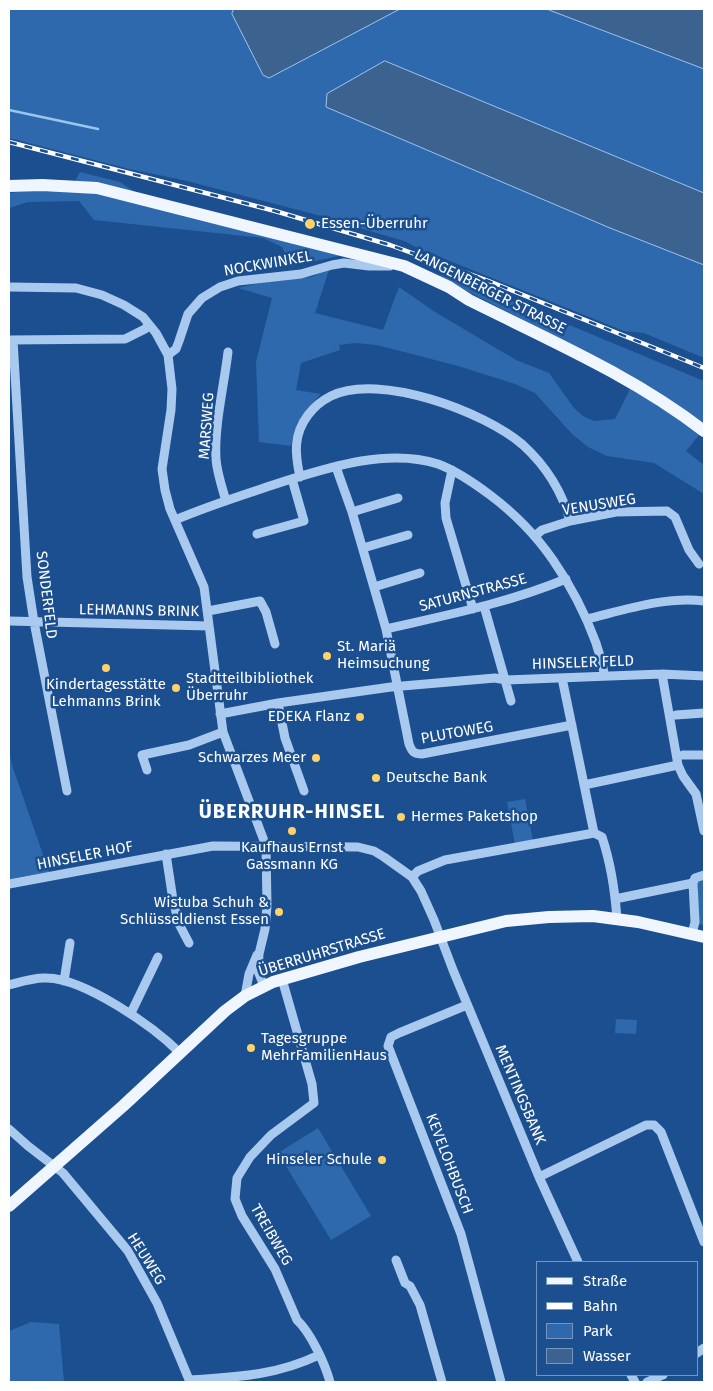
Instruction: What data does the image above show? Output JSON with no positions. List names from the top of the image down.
{
  "streets": {
    "main road": ["LANGENBERGER STRASSE", "ÜBERRUHRSTRASSE"],
    "street": [
      "NOCKWINKEL",
      "MARSWEG",
      "VENUSWEG",
      "SATURNSTRASSE",
      "SONDERFELD",
      "LEHMANNS BRINK",
      "HINSELER FELD",
      "PLUTOWEG",
      "HINSELER HOF",
      "MENTINGSBANK",
      "KEVELOHBUSCH",
      "TREIBWEG",
      "HEUWEG"
    ]
  },
  "crossings": [
    ["NOCKWINKEL", "LANGENBERGER STRASSE"],
    ["SONDERFELD", "LEHMANNS BRINK"],
    ["HINSELER FELD", "PLUTOWEG"],
    ["HINSELER HOF", "MENTINGSBANK"],
    ["ÜBERRUHRSTRASSE", "MENTINGSBANK"],
    ["ÜBERRUHRSTRASSE", "TREIBWEG"],
    ["ÜBERRUHRSTRASSE", "HEUWEG"],
    ["MENTINGSBANK", "KEVELOHBUSCH"]
  ],
  "districts": ["ÜBERRUHR-HINSEL"],
  "places": [
    "Essen-Überruhr",
    "St. Mariä Heimsuchung",
    "Kindertagesstätte Lehmanns Brink",
    "Stadtteilbibliothek Überruhr",
    "EDEKA Flanz",
    "Schwarzes Meer",
    "Deutsche Bank",
    "Hermes Paketshop",
    "Kaufhaus Ernst Gassmann KG",
    "Wistuba Schuh & Schlüsseldienst Essen",
    "Tagesgruppe MehrFamilienHaus",
    "Hinseler Schule"
  ],
  "legend": [
    "Straße",
    "Bahn",
    "Park",
    "Wasser"
  ]
}
